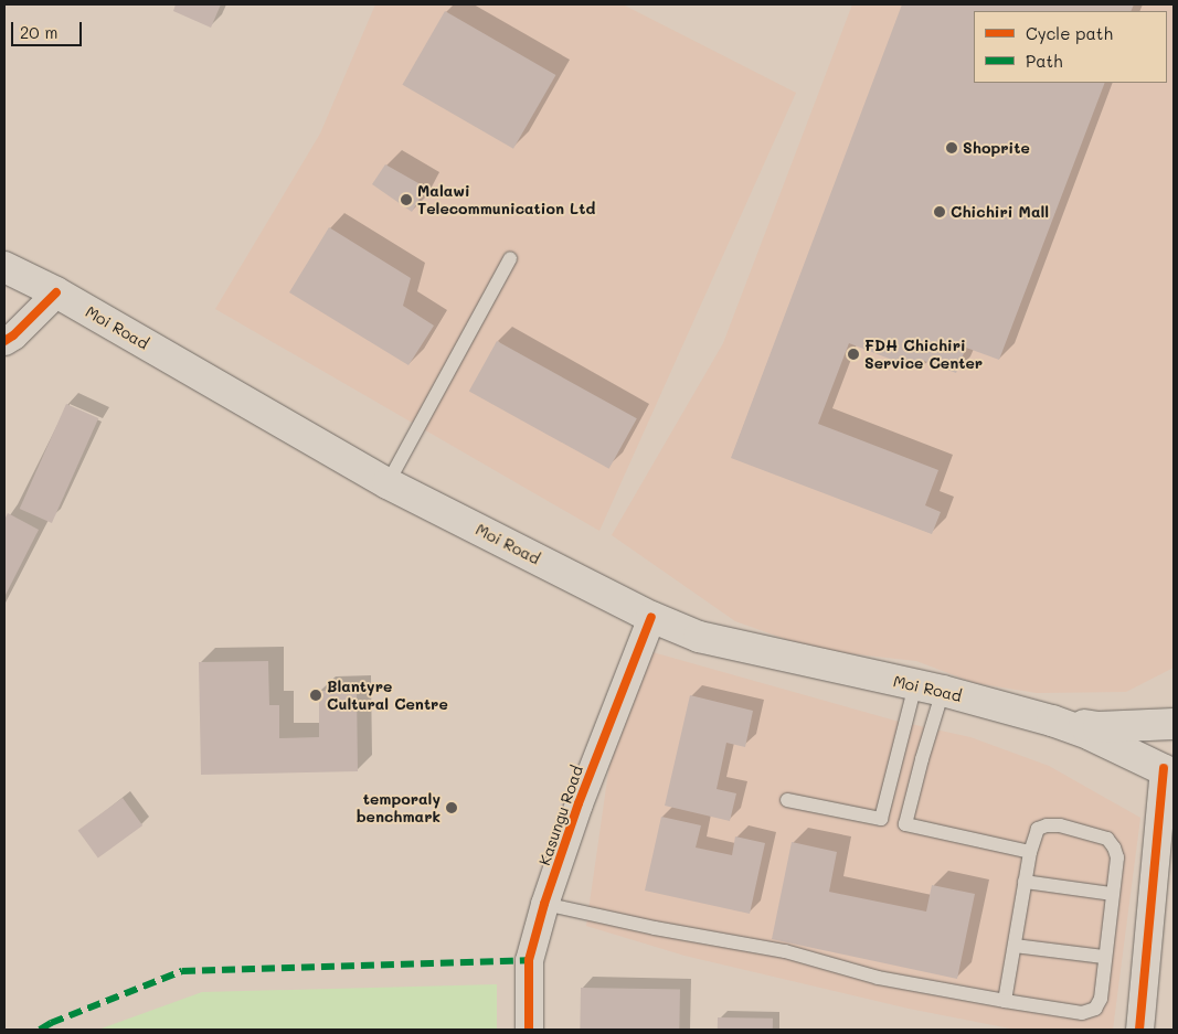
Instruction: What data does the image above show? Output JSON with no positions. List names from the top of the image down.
{
  "streets": {
    "main road": ["Moi Road"],
    "street": ["Kasungu Road"]
  },
  "crossings": [
    ["Moi Road", "Kasungu Road"]
  ],
  "places": [
    "Shoprite",
    "Malawi Telecommunication Ltd",
    "Chichiri Mall",
    "FDH Chichiri Service Center",
    "Blantyre Cultural Centre",
    "temporaly benchmark"
  ],
  "legend": ["Cycle path", "Path"],
  "scale_bar": "20 m"
}
